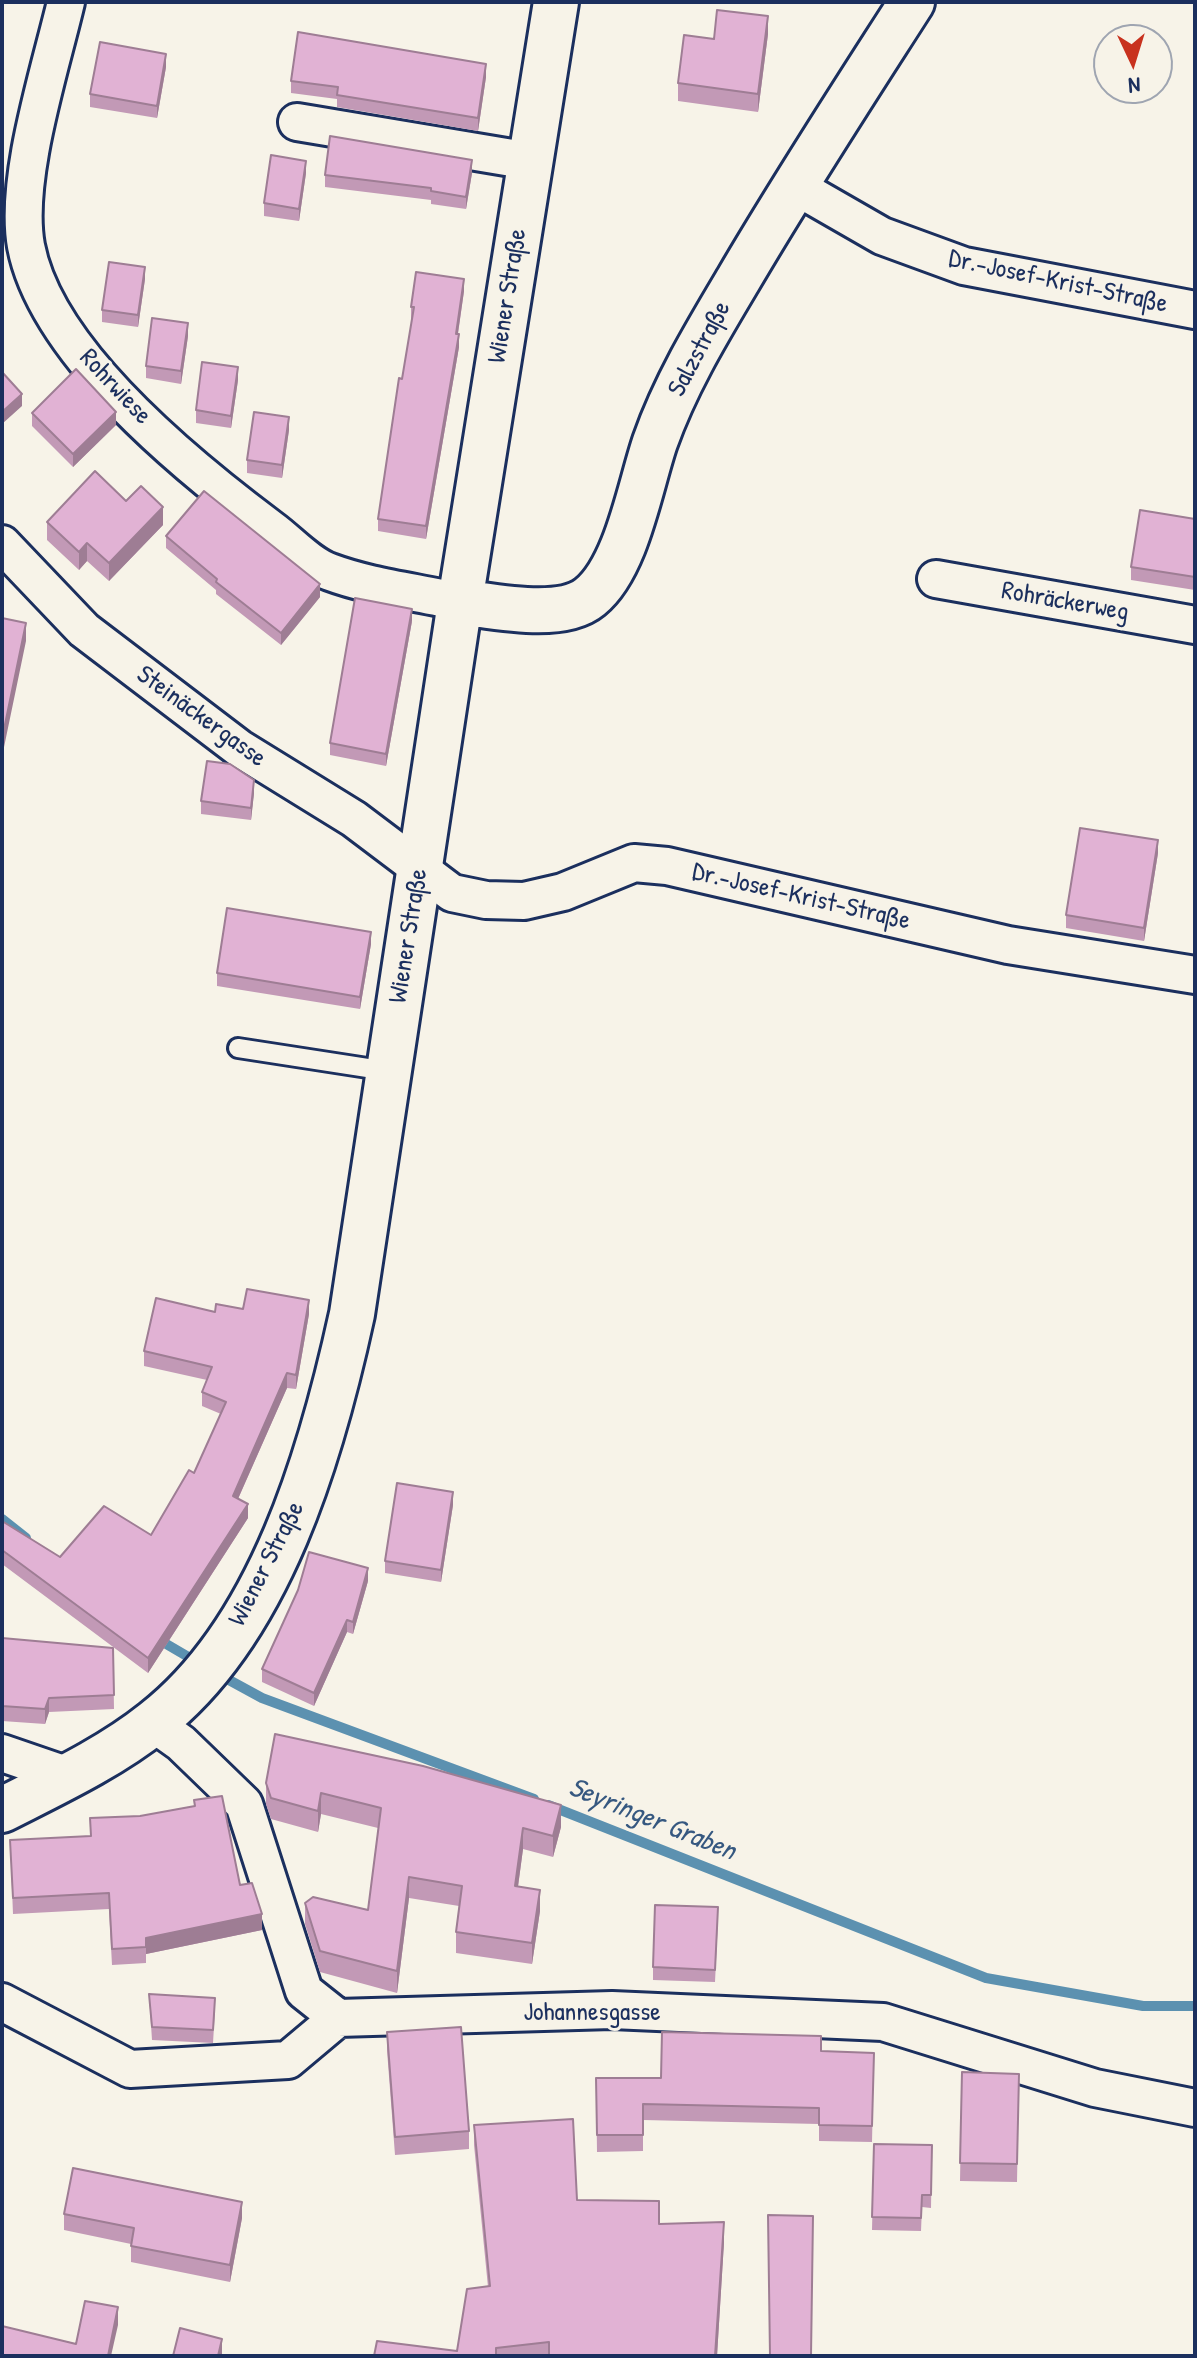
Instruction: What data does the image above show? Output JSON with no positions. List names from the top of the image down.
{
  "streets": {
    "street": [
      "Dr.-Josef-Krist-Straße",
      "Wiener Straße",
      "Salzstraße",
      "Rohrwiese",
      "Rohräckerweg",
      "Steinäckergasse",
      "Johannesgasse"
    ]
  },
  "crossings": [
    ["Dr.-Josef-Krist-Straße", "Wiener Straße"],
    ["Dr.-Josef-Krist-Straße", "Salzstraße"],
    ["Dr.-Josef-Krist-Straße", "Steinäckergasse"],
    ["Wiener Straße", "Salzstraße"],
    ["Wiener Straße", "Rohrwiese"],
    ["Wiener Straße", "Steinäckergasse"],
    ["Salzstraße", "Rohrwiese"]
  ],
  "water": ["Seyringer Graben"],
  "north": "bottom"
}
